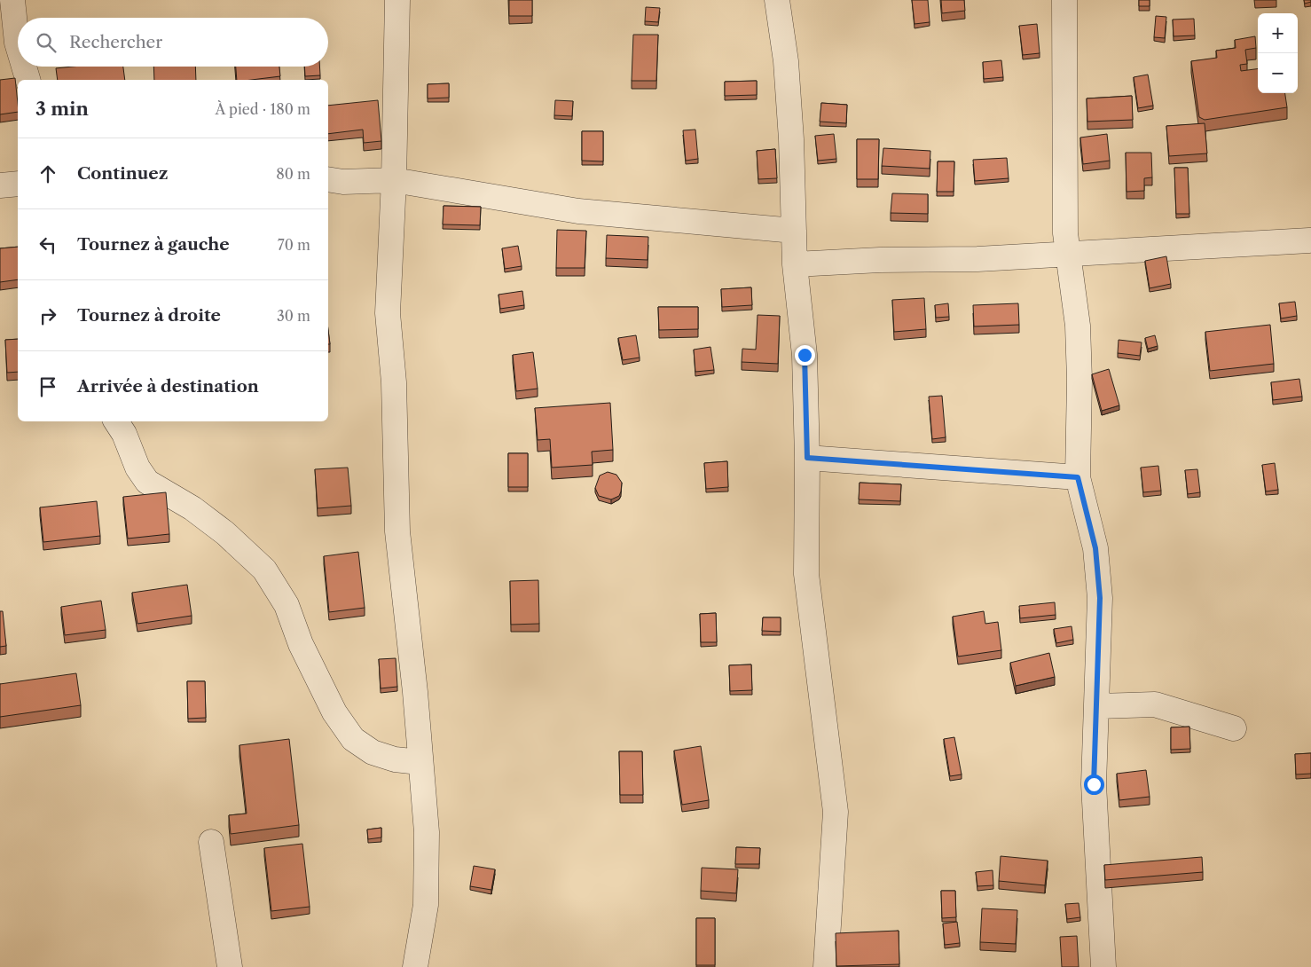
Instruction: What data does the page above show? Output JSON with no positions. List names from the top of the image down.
{
  "page": {
    "map_buttons": ["+", "−"],
    "search": "Rechercher",
    "heading": ["3 min", "À pied · 180 m"],
    "list": [
      ["Continuez", "80 m"],
      ["Tournez à gauche", "70 m"],
      ["Tournez à droite", "30 m"],
      "Arrivée à destination"
    ]
  }
}
